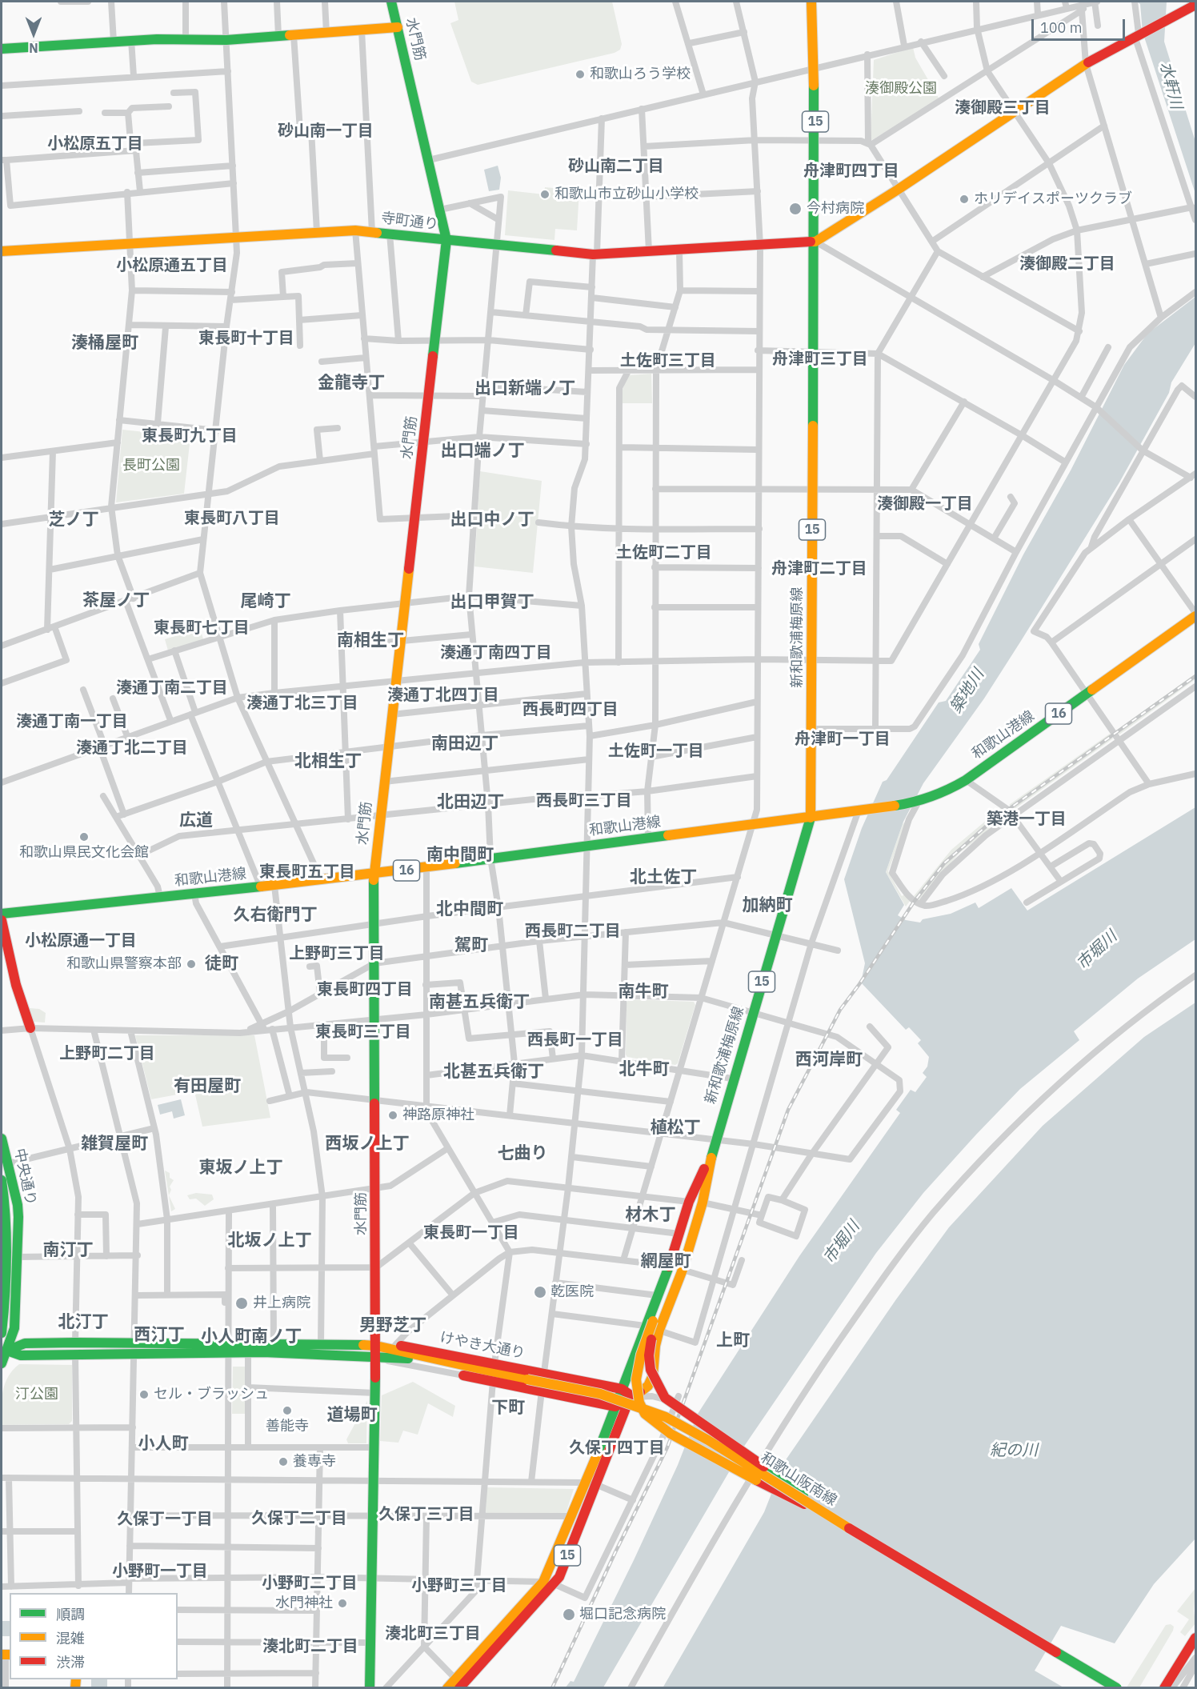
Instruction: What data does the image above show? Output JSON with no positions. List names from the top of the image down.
{
  "streets": {
    "main road": [
      "水門筋",
      "15",
      "寺町通り",
      "新和歌浦梅原線",
      "16",
      "和歌山港線",
      "中央通り",
      "けやき大通り",
      "和歌山阪南線"
    ]
  },
  "crossings": [
    ["水門筋", "寺町通り"],
    ["水門筋", "和歌山港線"],
    ["水門筋", "けやき大通り"],
    ["水門筋", "和歌山阪南線"],
    ["寺町通り", "新和歌浦梅原線"],
    ["新和歌浦梅原線", "和歌山港線"],
    ["新和歌浦梅原線", "けやき大通り"],
    ["中央通り", "和歌山阪南線"],
    ["けやき大通り", "和歌山阪南線"]
  ],
  "districts": [
    "湊御殿三丁目",
    "砂山南一丁目",
    "小松原五丁目",
    "砂山南二丁目",
    "舟津町四丁目",
    "湊御殿二丁目",
    "小松原通五丁目",
    "東長町十丁目",
    "湊桶屋町",
    "舟津町三丁目",
    "土佐町三丁目",
    "金龍寺丁",
    "出口新端ノ丁",
    "東長町九丁目",
    "出口端ノ丁",
    "湊御殿一丁目",
    "東長町八丁目",
    "芝ノ丁",
    "出口中ノ丁",
    "土佐町二丁目",
    "舟津町二丁目",
    "茶屋ノ丁",
    "尾崎丁",
    "出口甲賀丁",
    "東長町七丁目",
    "南相生丁",
    "湊通丁南四丁目",
    "湊通丁南二丁目",
    "湊通丁北四丁目",
    "湊通丁北三丁目",
    "西長町四丁目",
    "湊通丁南一丁目",
    "舟津町一丁目",
    "南田辺丁",
    "湊通丁北二丁目",
    "土佐町一丁目",
    "北相生丁",
    "西長町三丁目",
    "北田辺丁",
    "築港一丁目",
    "広道",
    "南中間町",
    "東長町五丁目",
    "北土佐丁",
    "加納町",
    "北中間町",
    "久右衛門丁",
    "西長町二丁目",
    "小松原通一丁目",
    "駕町",
    "上野町三丁目",
    "徒町",
    "東長町四丁目",
    "南牛町",
    "南甚五兵衛丁",
    "東長町三丁目",
    "西長町一丁目",
    "上野町二丁目",
    "西河岸町",
    "北牛町",
    "北甚五兵衛丁",
    "有田屋町",
    "植松丁",
    "雑賀屋町",
    "西坂ノ上丁",
    "七曲り",
    "東坂ノ上丁",
    "材木丁",
    "東長町一丁目",
    "北坂ノ上丁",
    "南汀丁",
    "網屋町",
    "北汀丁",
    "男野芝丁",
    "西汀丁",
    "小人町南ノ丁",
    "上町",
    "下町",
    "道場町",
    "小人町",
    "久保丁四丁目",
    "久保丁三丁目",
    "久保丁二丁目",
    "久保丁一丁目",
    "小野町一丁目",
    "小野町二丁目",
    "小野町三丁目",
    "湊北町三丁目",
    "湊北町二丁目"
  ],
  "water": [
    "水軒川",
    "築地川",
    "市堀川",
    "紀の川"
  ],
  "parks": ["湊御殿公園", "長町公園", "汀公園"],
  "places": [
    "和歌山ろう学校",
    "和歌山市立砂山小学校",
    "ホリデイスポーツクラブ",
    "今村病院",
    "和歌山県民文化会館",
    "和歌山県警察本部",
    "神路原神社",
    "乾医院",
    "井上病院",
    "セル・ブラッシュ",
    "善能寺",
    "養専寺",
    "水門神社",
    "堀口記念病院"
  ],
  "legend": ["順調", "混雑", "渋滞"],
  "scale_bar": "100 m",
  "north": "bottom"
}
